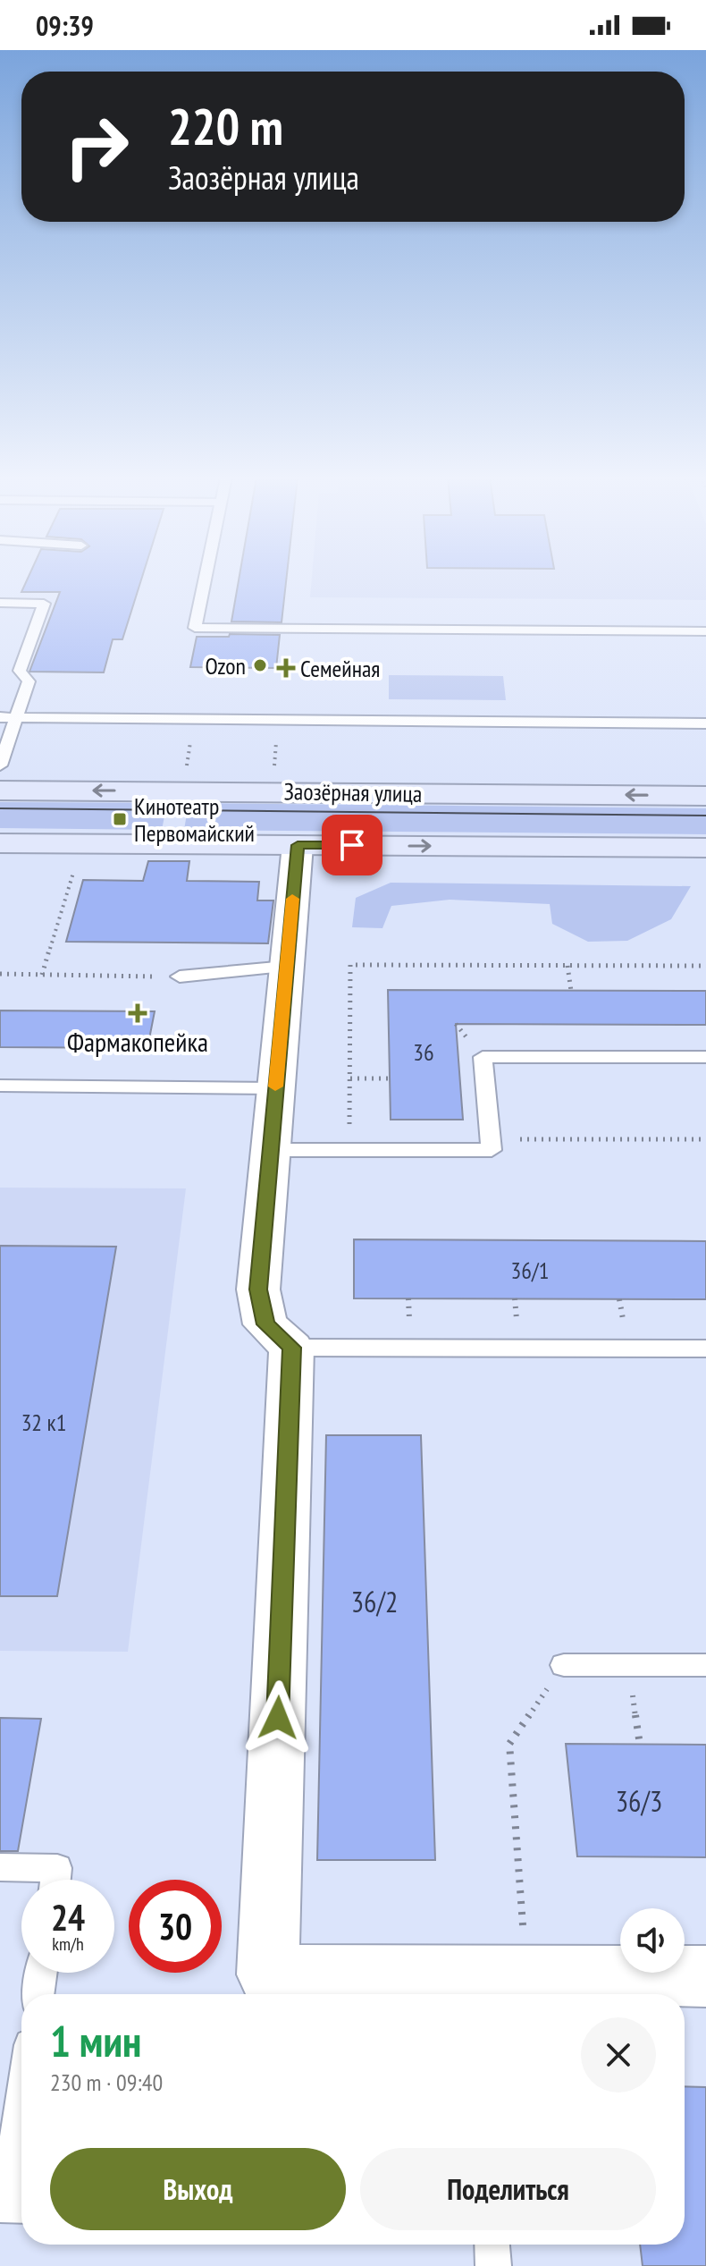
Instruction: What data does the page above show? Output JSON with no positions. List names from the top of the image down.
{
  "streets": {
    "main road": ["Заозёрная улица"]
  },
  "places": {
    "other": ["Ozon"],
    "health": ["Семейная", "Фармакопейка"],
    "transit": ["Кинотеатр Первомайский"]
  },
  "house_numbers": [
    "36",
    "36/1",
    "32 к1",
    "36/2",
    "36/3"
  ],
  "page": {
    "status": "09:39",
    "turn": ["220 m", "Заозёрная улица"],
    "speed": "24 km/h",
    "limit": "30",
    "heading": ["1 мин", "230 m · 09:40"],
    "buttons": ["Выход", "Поделиться"]
  }
}
